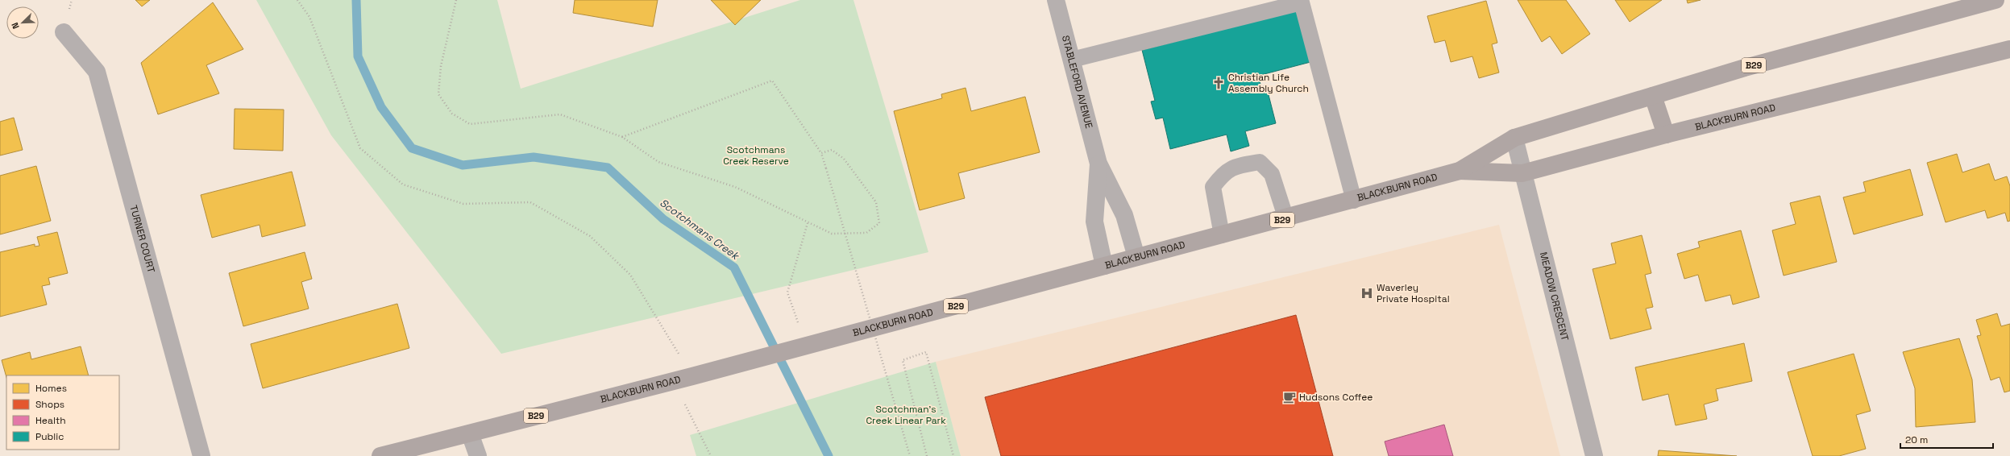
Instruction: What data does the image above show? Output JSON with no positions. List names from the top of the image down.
{
  "streets": {
    "main road": ["B29", "BLACKBURN ROAD"],
    "street": ["STABLEFORD AVENUE", "TURNER COURT", "MEADOW CRESCENT"]
  },
  "crossings": [
    ["STABLEFORD AVENUE", "BLACKBURN ROAD"],
    ["BLACKBURN ROAD", "MEADOW CRESCENT"]
  ],
  "water": ["Scotchmans Creek"],
  "parks": ["Scotchmans Creek Reserve", "Scotchman's Creek Linear Park"],
  "places": {
    "church": ["Christian Life Assembly Church"],
    "hospital": ["Waverley Private Hospital"],
    "cafe": ["Hudsons Coffee"]
  },
  "legend": [
    "Homes",
    "Shops",
    "Health",
    "Public"
  ],
  "scale_bar": "20 m",
  "north": "bottom left"
}
